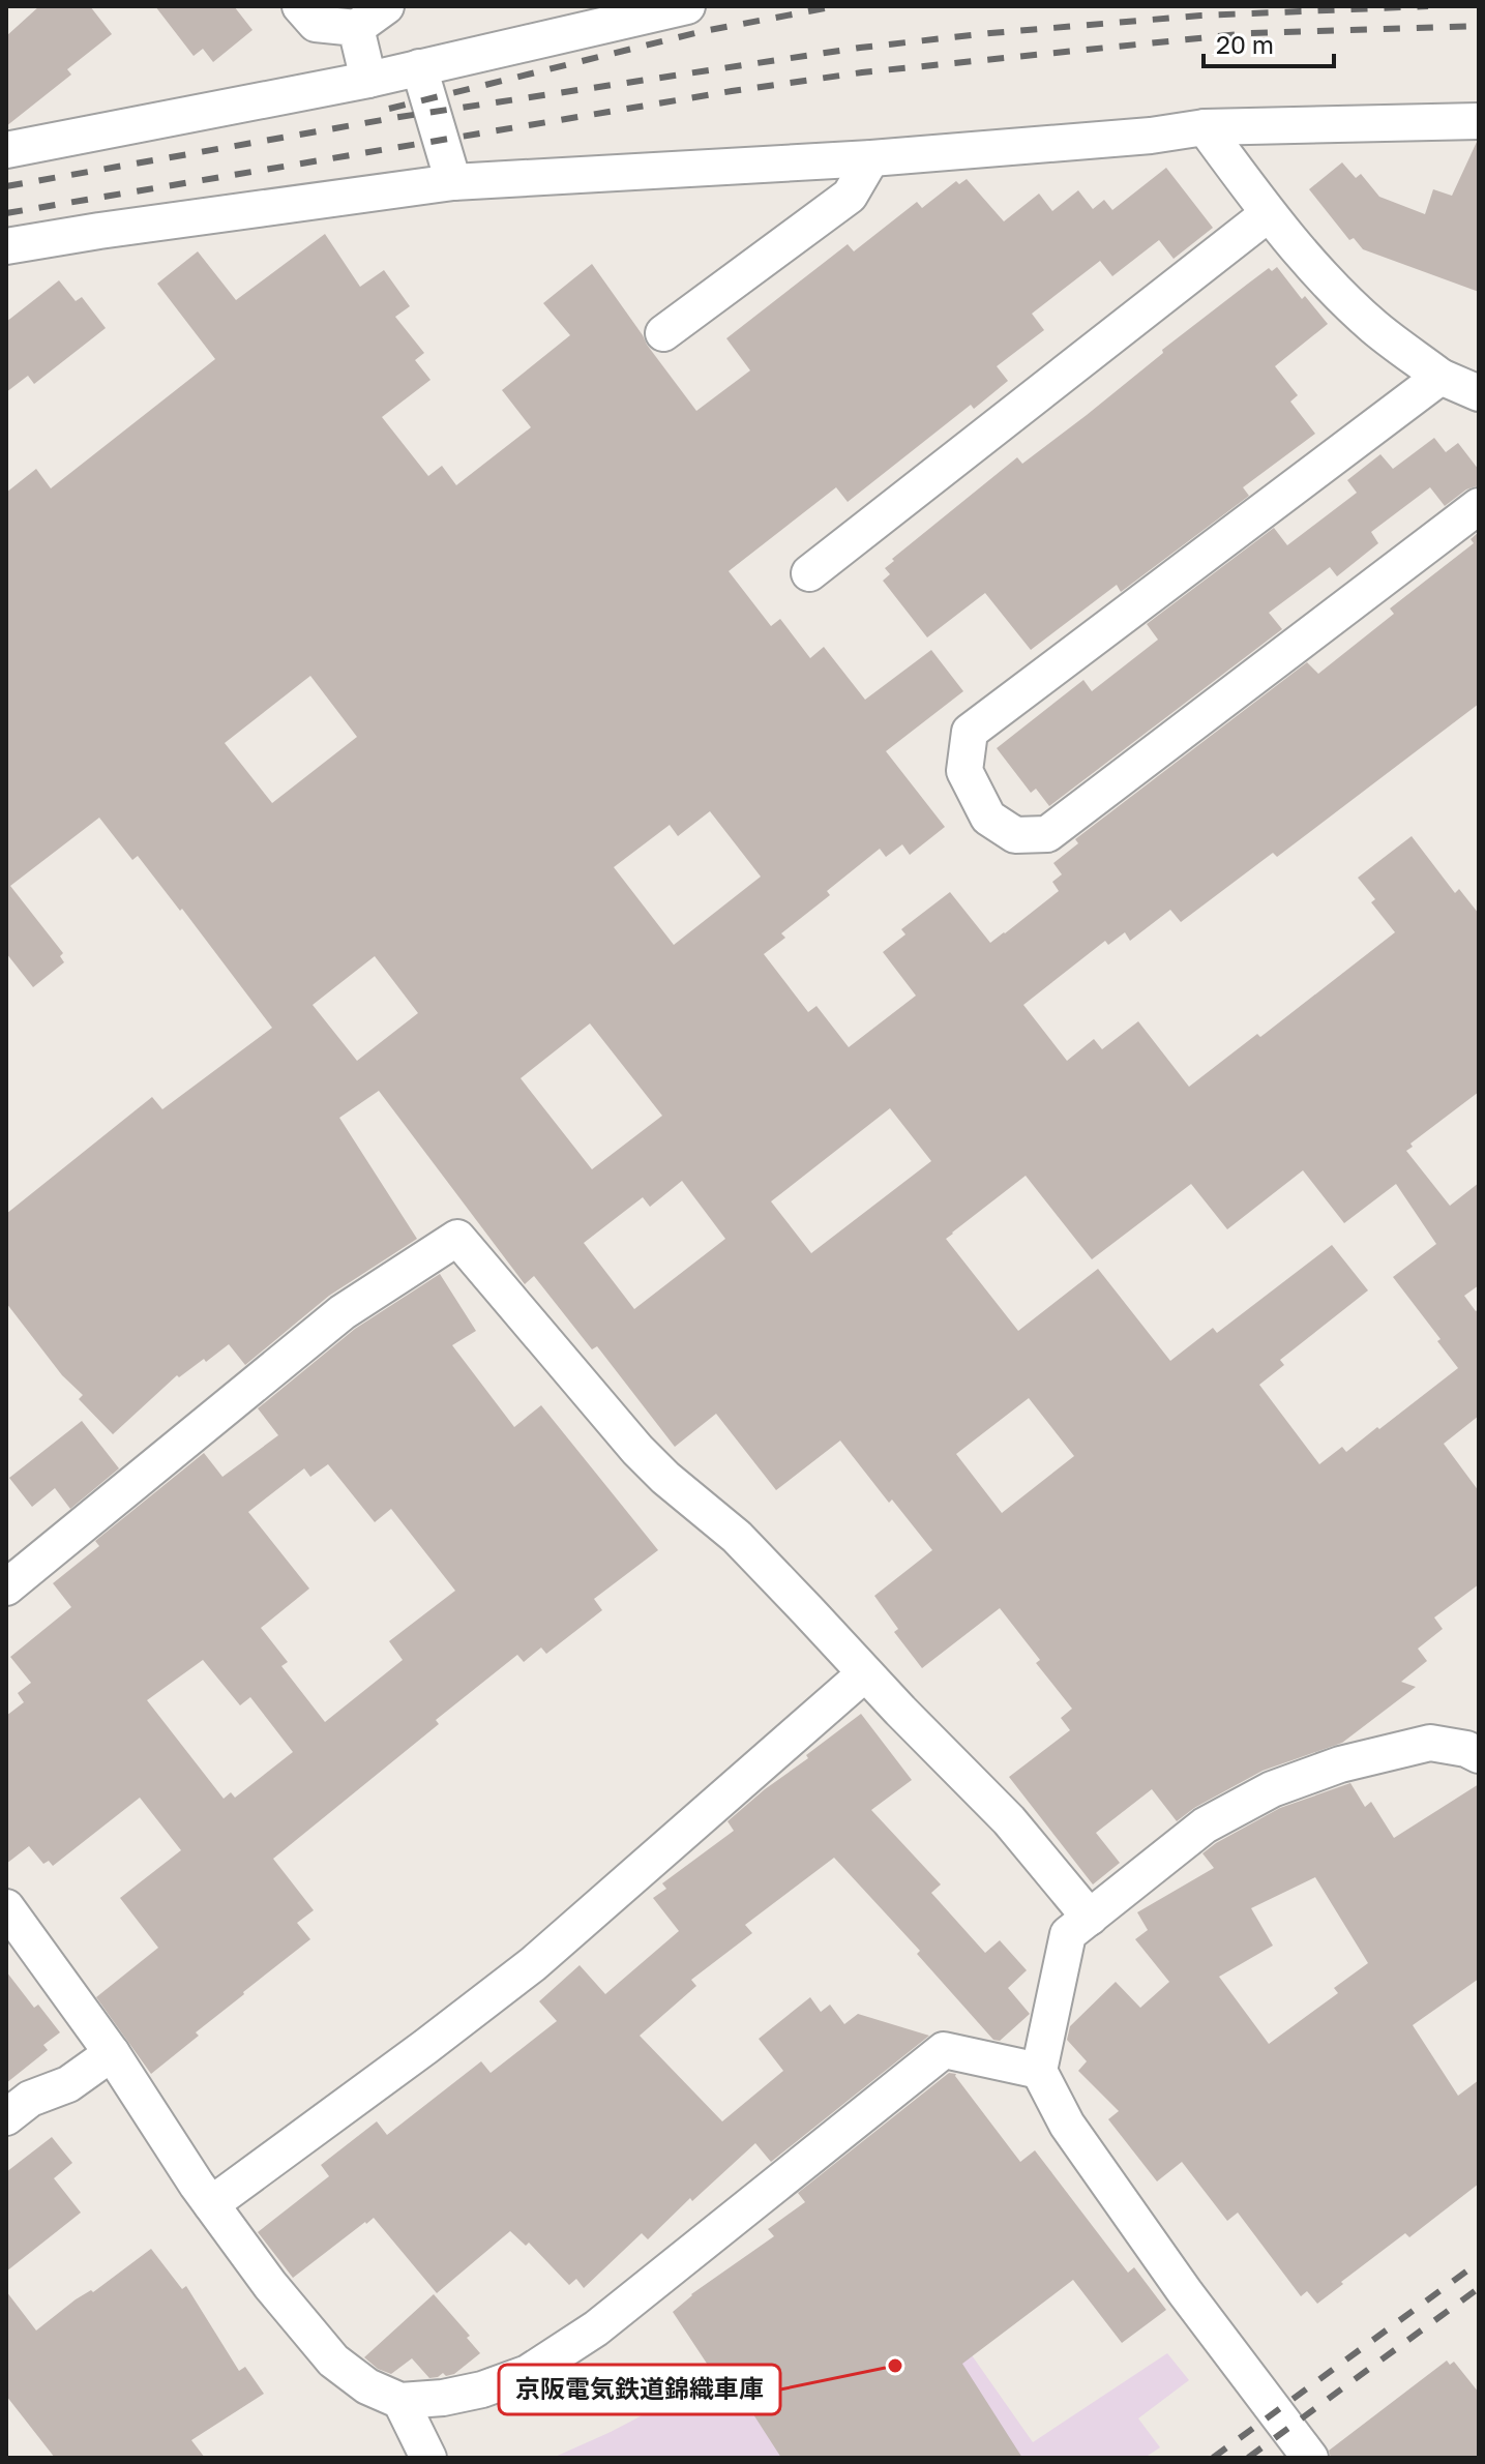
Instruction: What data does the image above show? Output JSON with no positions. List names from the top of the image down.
{
  "places": ["京阪電気鉄道錦織車庫"],
  "scale_bar": "20 m"
}
